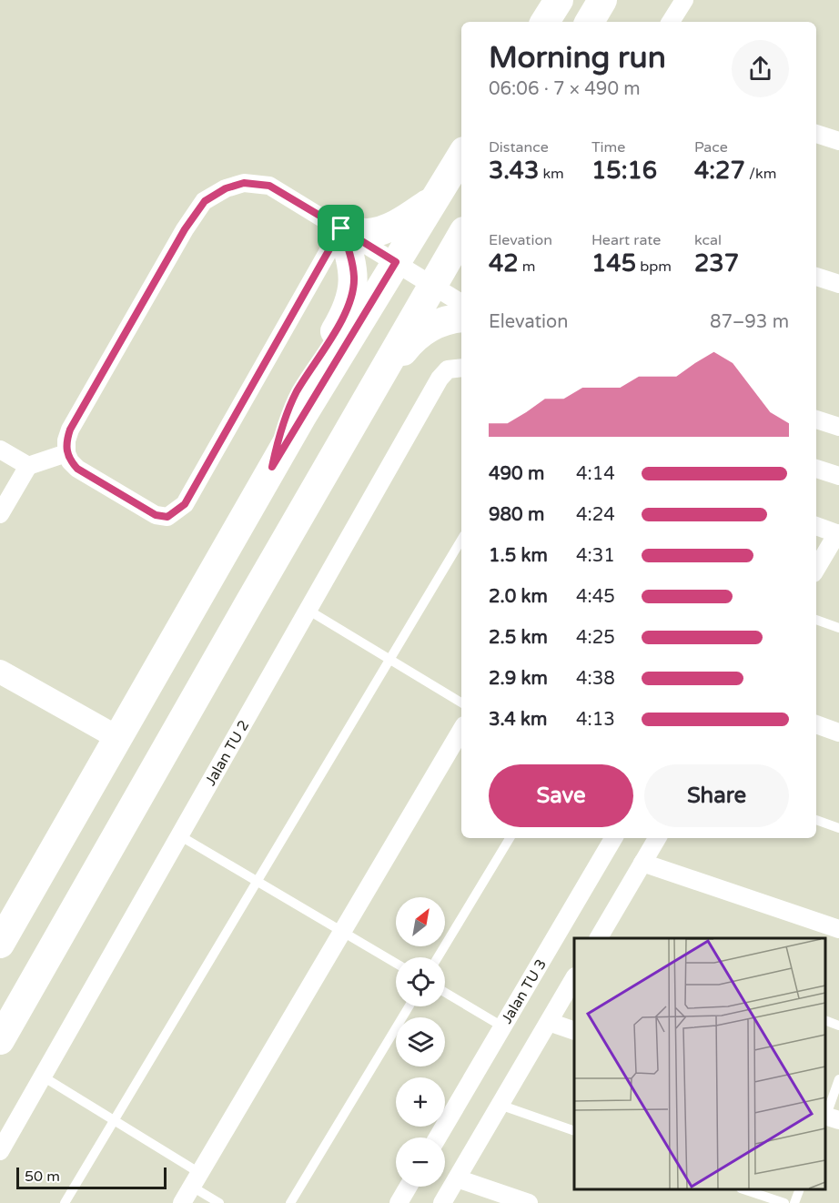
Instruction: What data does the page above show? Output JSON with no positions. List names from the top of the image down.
{
  "streets": {
    "street": ["Jalan TU 2", "Jalan TU 3"]
  },
  "scale_bar": "50 m",
  "north": "top right",
  "page": {
    "heading": ["Morning run", "06:06 · 7 × 490 m"],
    "stats": [
      ["Distance", "3.43 km"],
      ["Time", "15:16"],
      ["Pace", "4:27 /km"],
      ["Elevation", "42 m"],
      ["Heart rate", "145 bpm"],
      ["kcal", "237"]
    ],
    "chart": ["Elevation", "87–93 m"],
    "list": [
      {
        "name": "490 m",
        "note": "4:14"
      },
      {
        "name": "980 m",
        "note": "4:24"
      },
      {
        "name": "1.5 km",
        "note": "4:31"
      },
      {
        "name": "2.0 km",
        "note": "4:45"
      },
      {
        "name": "2.5 km",
        "note": "4:25"
      },
      {
        "name": "2.9 km",
        "note": "4:38"
      },
      {
        "name": "3.4 km",
        "note": "4:13"
      }
    ],
    "buttons": ["Save", "Share"],
    "map_buttons": ["+", "−"],
    "scale": "50 m"
  }
}
